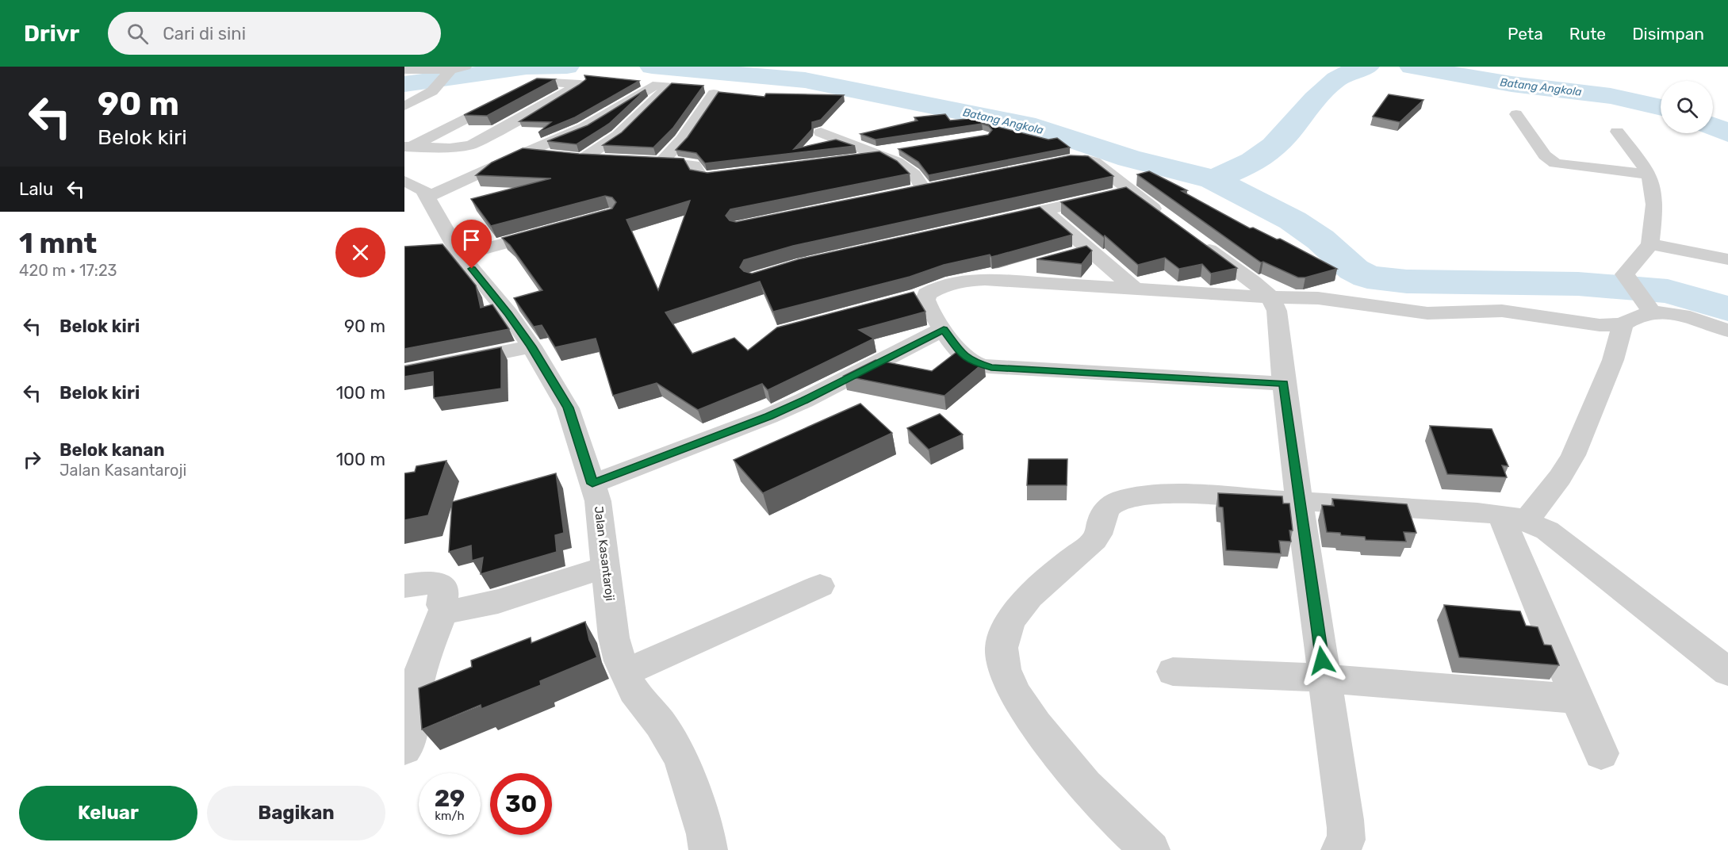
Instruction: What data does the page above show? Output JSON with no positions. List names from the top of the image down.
{
  "streets": {
    "street": ["Jalan Kasantaroji"]
  },
  "water": ["Batang Angkola"],
  "page": {
    "header": "Drivr",
    "search": "Cari di sini",
    "nav": ["Peta", "Rute", "Disimpan"],
    "turn": ["90 m", "Belok kiri"],
    "then": "Lalu",
    "heading": ["1 mnt", "420 m · 17:23"],
    "list": [
      {
        "name": "Belok kiri",
        "value": "90 m"
      },
      {
        "name": "Belok kiri",
        "value": "100 m"
      },
      {
        "name": "Belok kanan",
        "note": "Jalan Kasantaroji",
        "value": "100 m"
      }
    ],
    "speed": "29 km/h",
    "limit": "30",
    "buttons": ["Keluar", "Bagikan"]
  }
}
